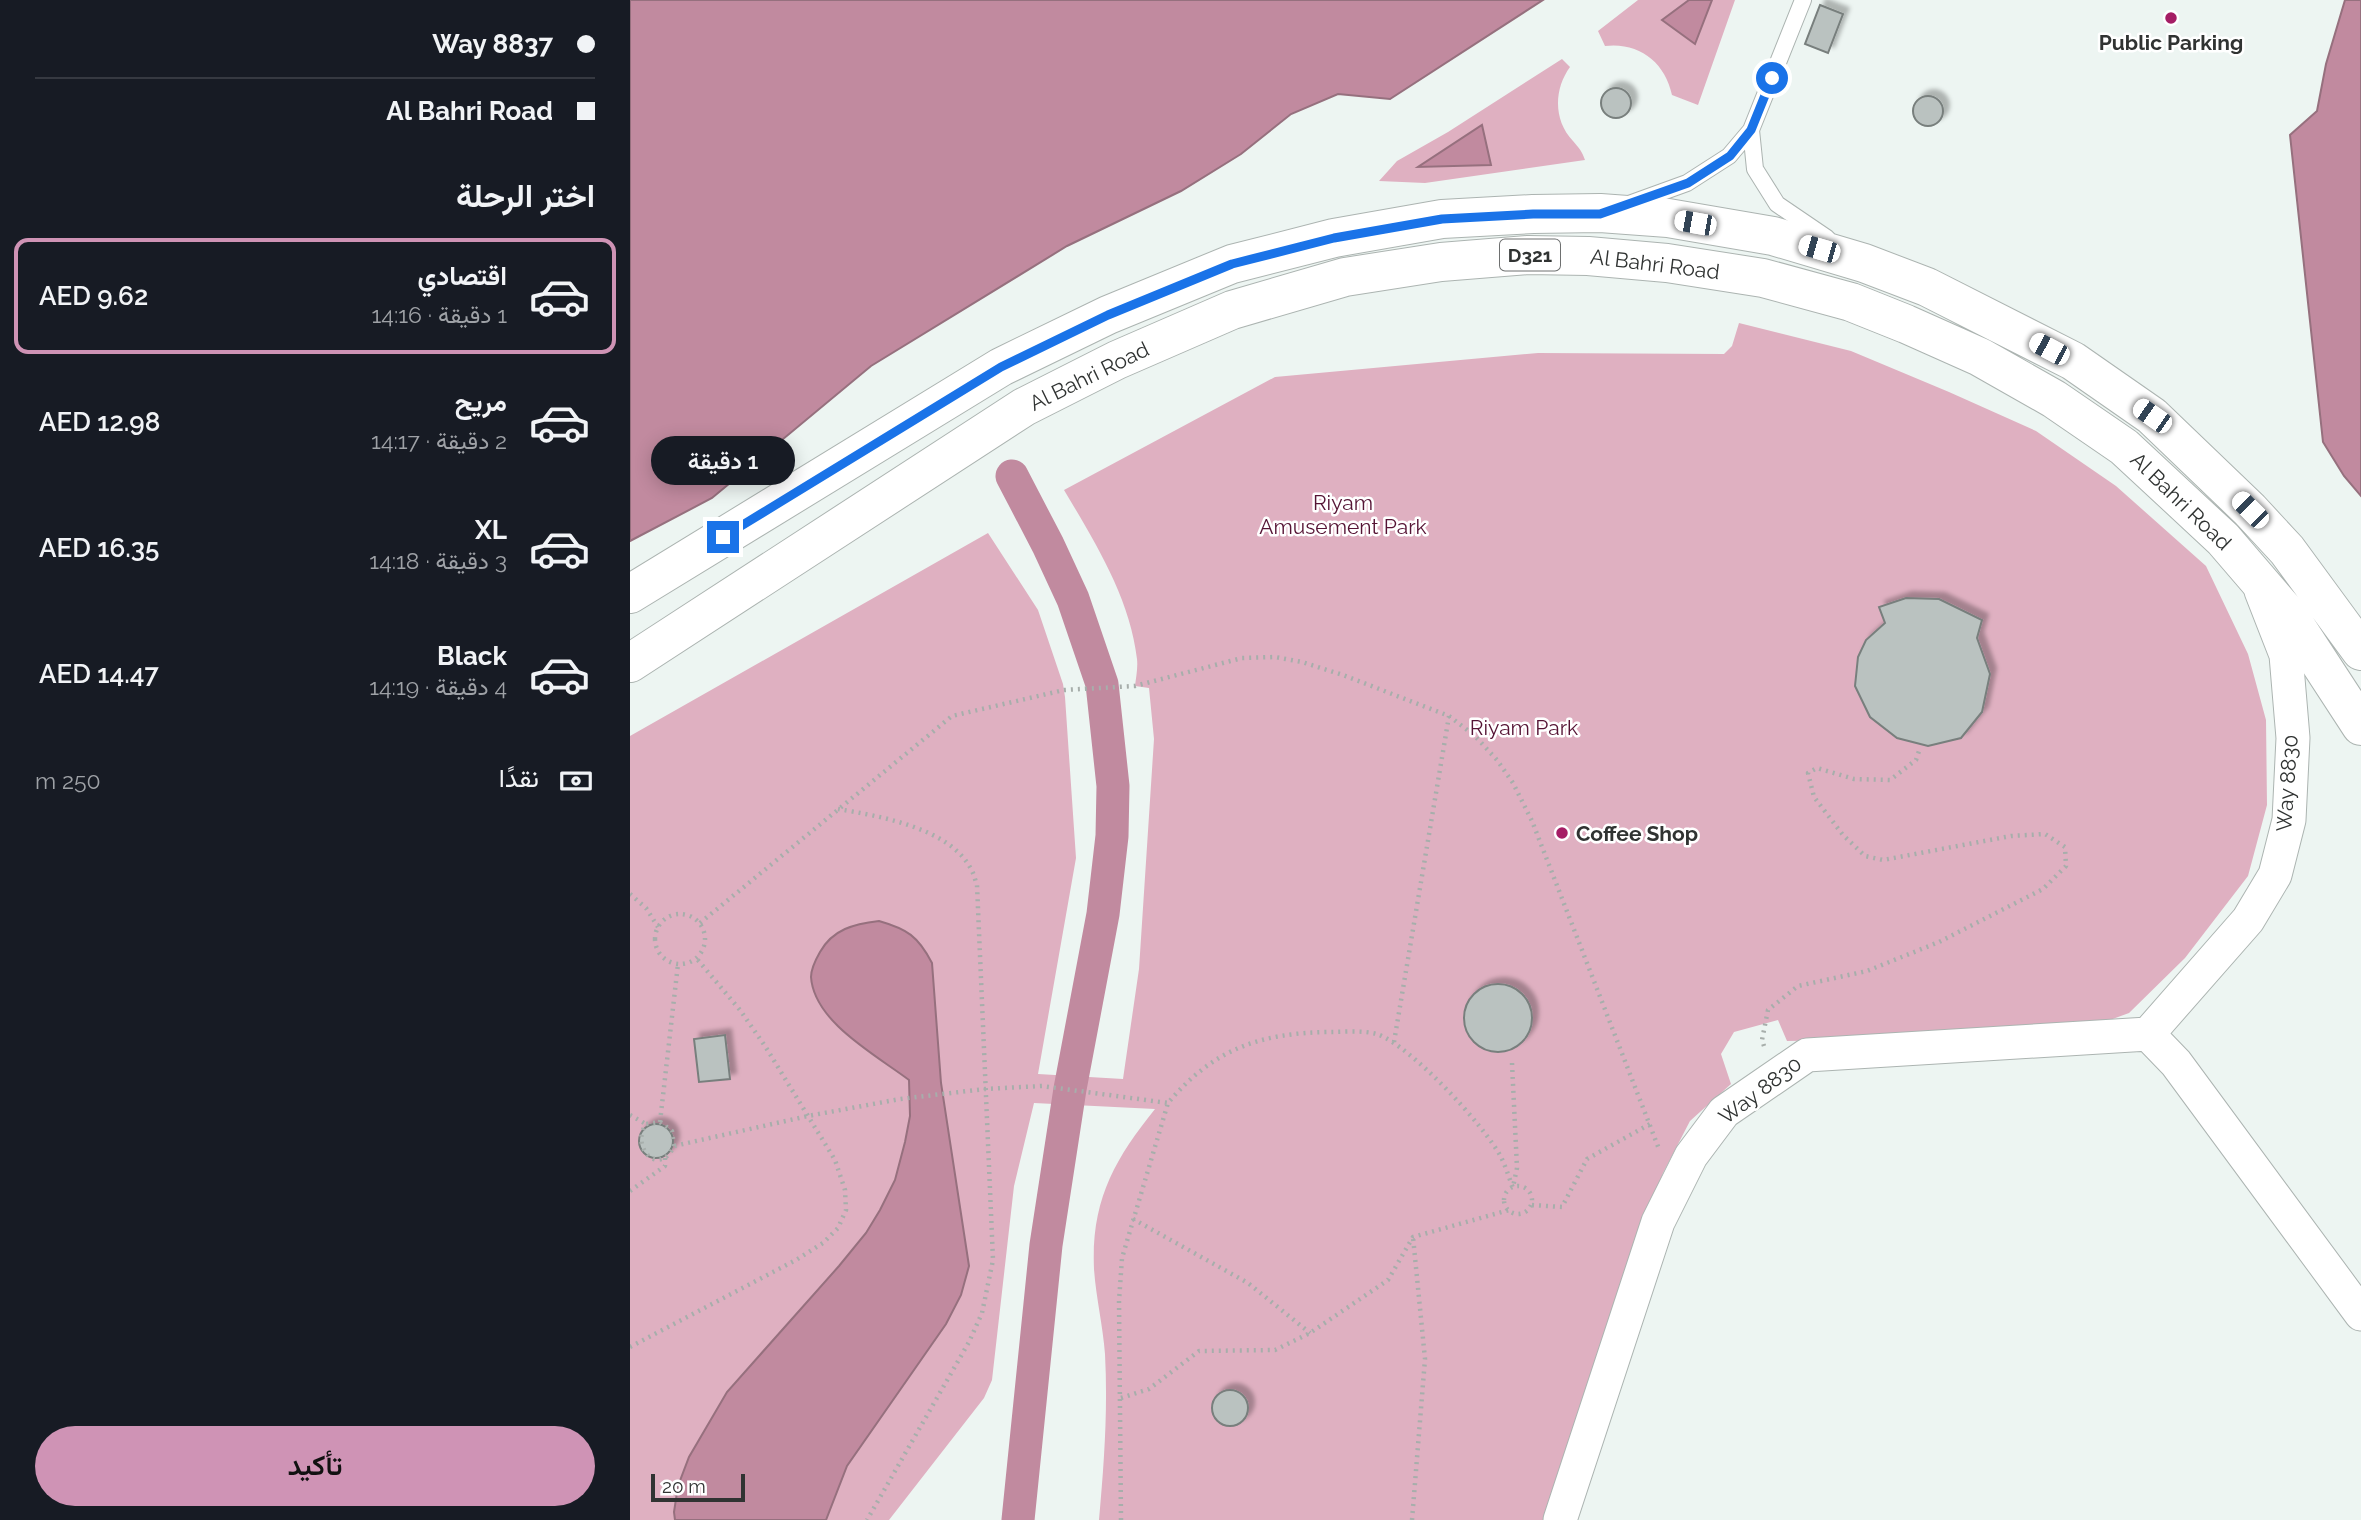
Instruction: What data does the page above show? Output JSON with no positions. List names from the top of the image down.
{
  "streets": {
    "main road": ["D321", "Al Bahri Road"],
    "street": ["Way 8830"]
  },
  "crossings": [
    ["Al Bahri Road", "Way 8830"]
  ],
  "parks": ["Riyam Amusement Park", "Riyam Park"],
  "places": ["Public Parking", "Coffee Shop"],
  "scale_bar": "20 m",
  "page": {
    "banner": ["Way 8837", "Al Bahri Road"],
    "heading": "اختر الرحلة",
    "list": [
      {
        "name": "اقتصادي",
        "note": "1 دقيقة · 14:16",
        "value": "AED 9.62"
      },
      {
        "name": "مريح",
        "note": "2 دقيقة · 14:17",
        "value": "AED 12.98"
      },
      {
        "name": "XL",
        "note": "3 دقيقة · 14:18",
        "value": "AED 16.35"
      },
      {
        "name": "Black",
        "note": "4 دقيقة · 14:19",
        "value": "AED 14.47"
      }
    ],
    "bubble": "1 دقيقة",
    "pay": ["نقدًا", "250 m"],
    "buttons": "تأكيد",
    "scale": "20 m"
  }
}
